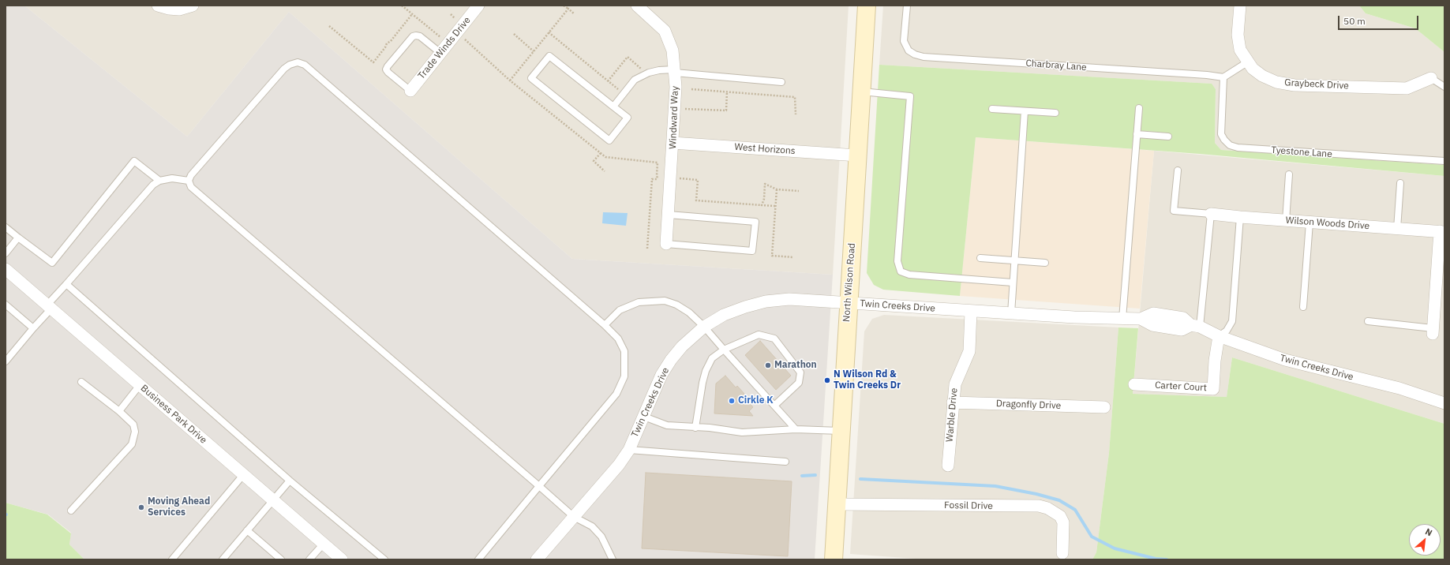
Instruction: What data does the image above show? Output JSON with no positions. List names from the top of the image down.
{
  "streets": {
    "main road": ["North Wilson Road"],
    "street": [
      "Trade Winds Drive",
      "Graybeck Drive",
      "Windward Way",
      "West Horizons",
      "Wilson Woods Drive",
      "Twin Creeks Drive",
      "Carter Court",
      "Dragonfly Drive",
      "Business Park Drive",
      "Warble Drive",
      "Fossil Drive"
    ],
    "lane": ["Charbray Lane", "Tyestone Lane"]
  },
  "crossings": [
    ["Charbray Lane", "Tyestone Lane"],
    ["Windward Way", "West Horizons"],
    ["West Horizons", "North Wilson Road"],
    ["North Wilson Road", "Twin Creeks Drive"],
    ["North Wilson Road", "Fossil Drive"],
    ["Twin Creeks Drive", "Carter Court"],
    ["Twin Creeks Drive", "Warble Drive"],
    ["Dragonfly Drive", "Warble Drive"]
  ],
  "places": [
    "Marathon",
    "N Wilson Rd & Twin Creeks Dr",
    "Cirkle K",
    "Moving Ahead Services"
  ],
  "scale_bar": "50 m",
  "north": "top right"
}
